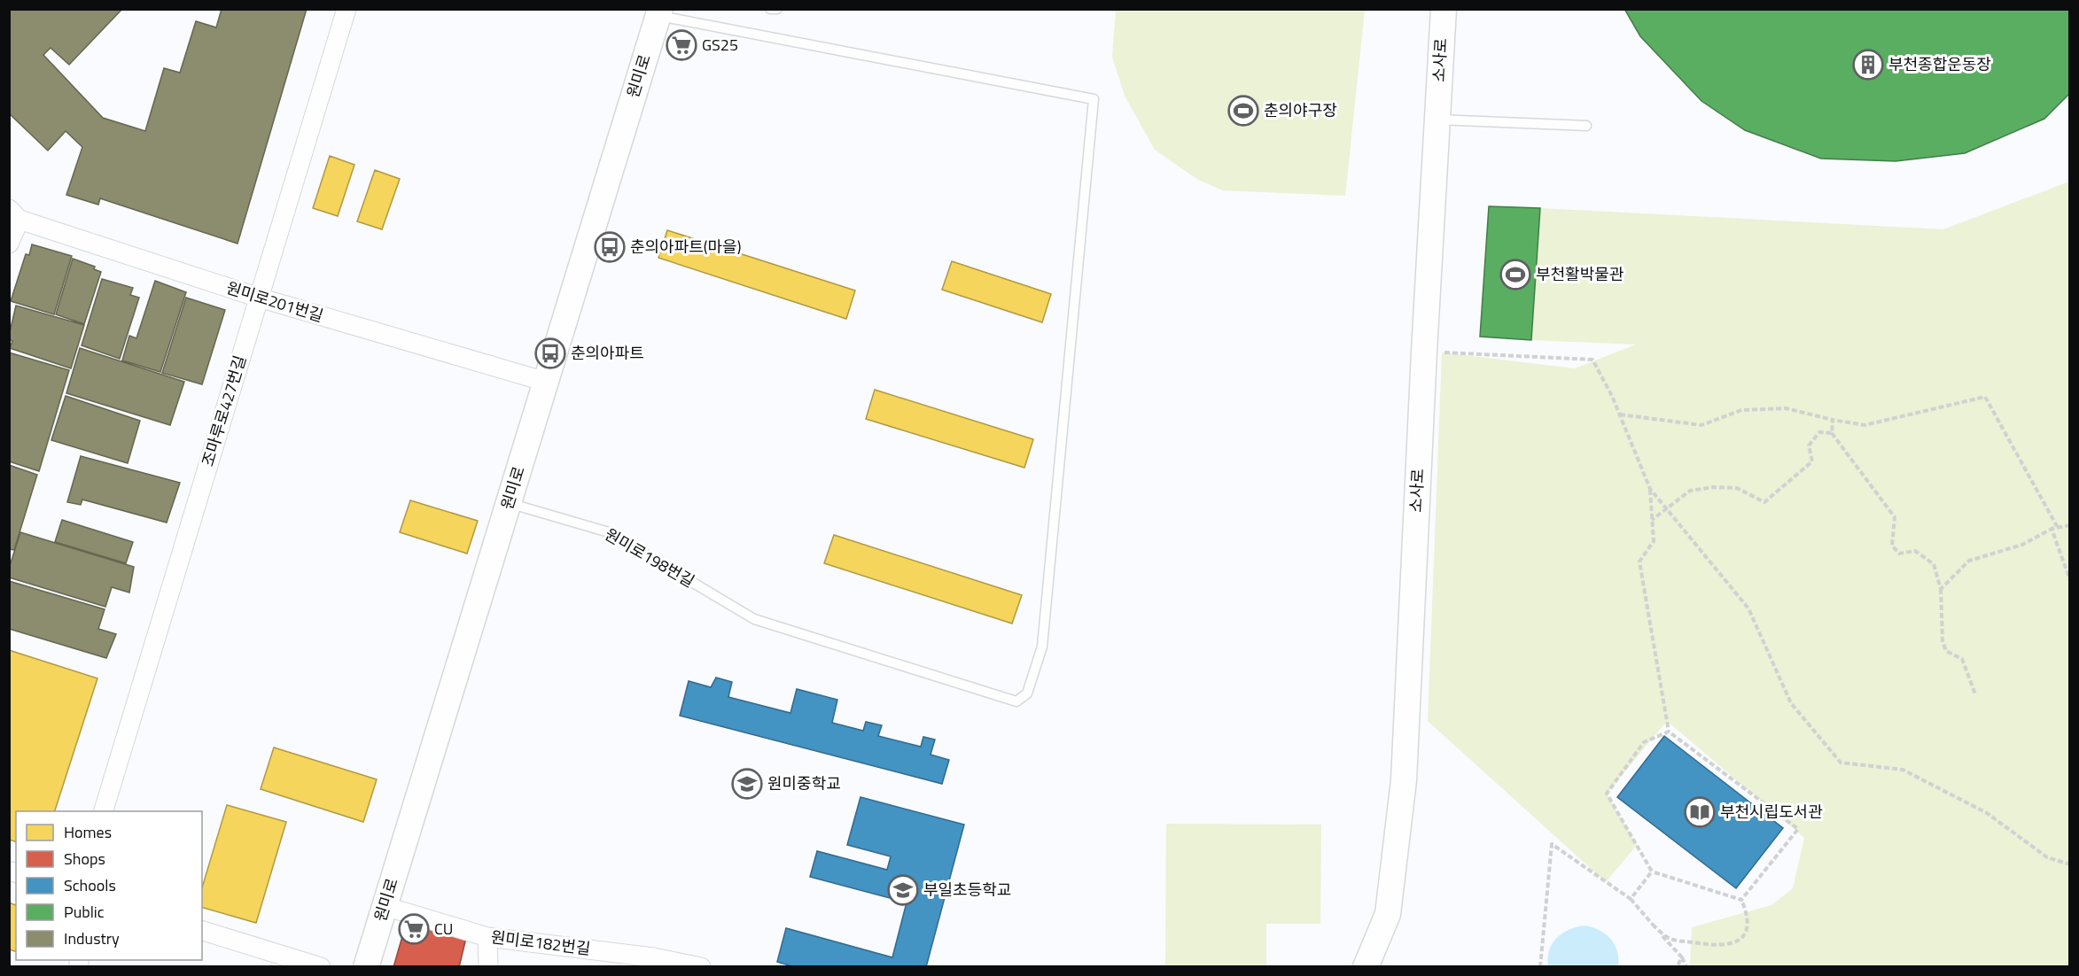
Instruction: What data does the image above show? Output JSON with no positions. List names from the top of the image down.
{
  "streets": {
    "street": [
      "소사로",
      "원미로",
      "원미로201번길",
      "조마루로427번길",
      "원미로182번길"
    ],
    "lane": ["원미로198번길"]
  },
  "crossings": [
    ["원미로", "원미로201번길"],
    ["원미로", "원미로198번길"],
    ["원미로", "원미로182번길"],
    ["원미로201번길", "조마루로427번길"]
  ],
  "places": {
    "supermarket": ["GS25", "CU"],
    "building": ["부천종합운동장"],
    "sports": ["춘의야구장", "부천활박물관"],
    "bus stop": ["춘의아파트(마을)", "춘의아파트"],
    "school or university": ["원미중학교", "부일초등학교"],
    "library": ["부천시립도서관"]
  },
  "legend": [
    "Homes",
    "Shops",
    "Schools",
    "Public",
    "Industry"
  ]
}
